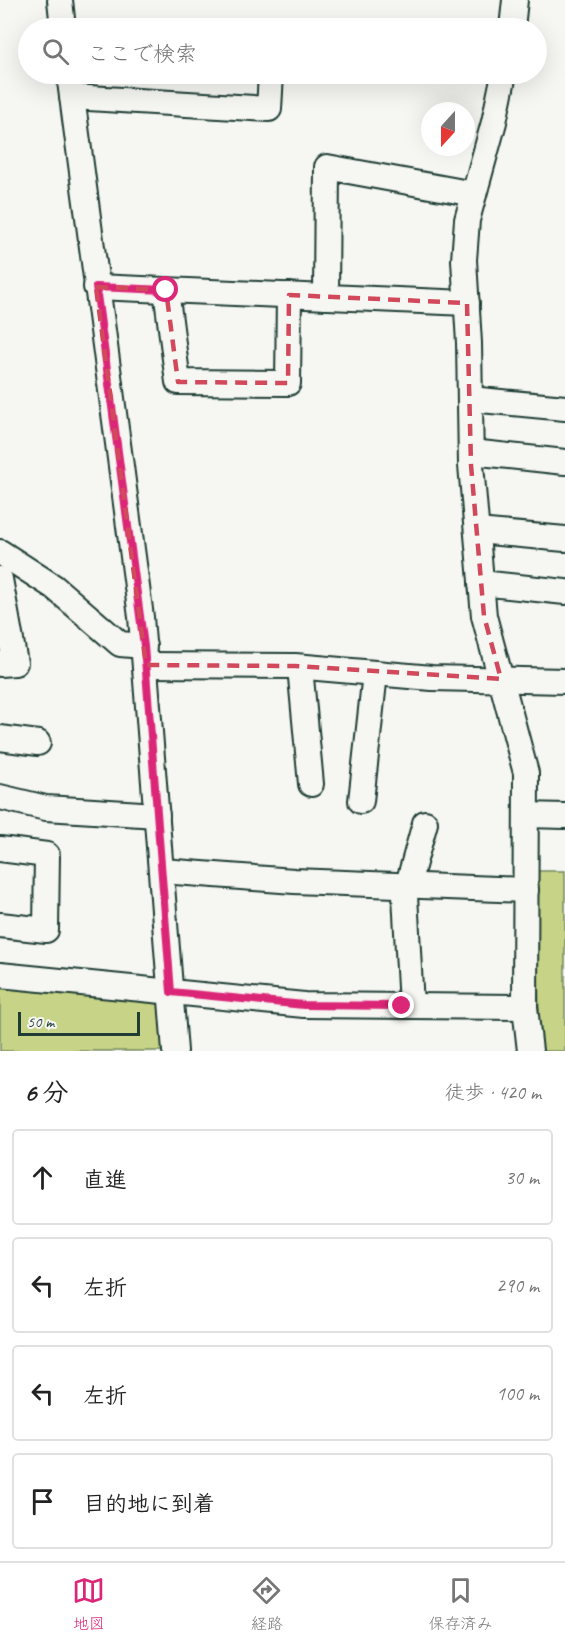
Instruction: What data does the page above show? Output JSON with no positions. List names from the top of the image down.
{
  "scale_bar": "50 m",
  "north": "bottom",
  "page": {
    "search": "ここで検索",
    "scale": "50 m",
    "heading": ["6 分", "徒歩 · 420 m"],
    "list": [
      ["直進", "30 m"],
      ["左折", "290 m"],
      ["左折", "100 m"],
      "目的地に到着"
    ],
    "nav": ["地図", "経路", "保存済み"]
  }
}
